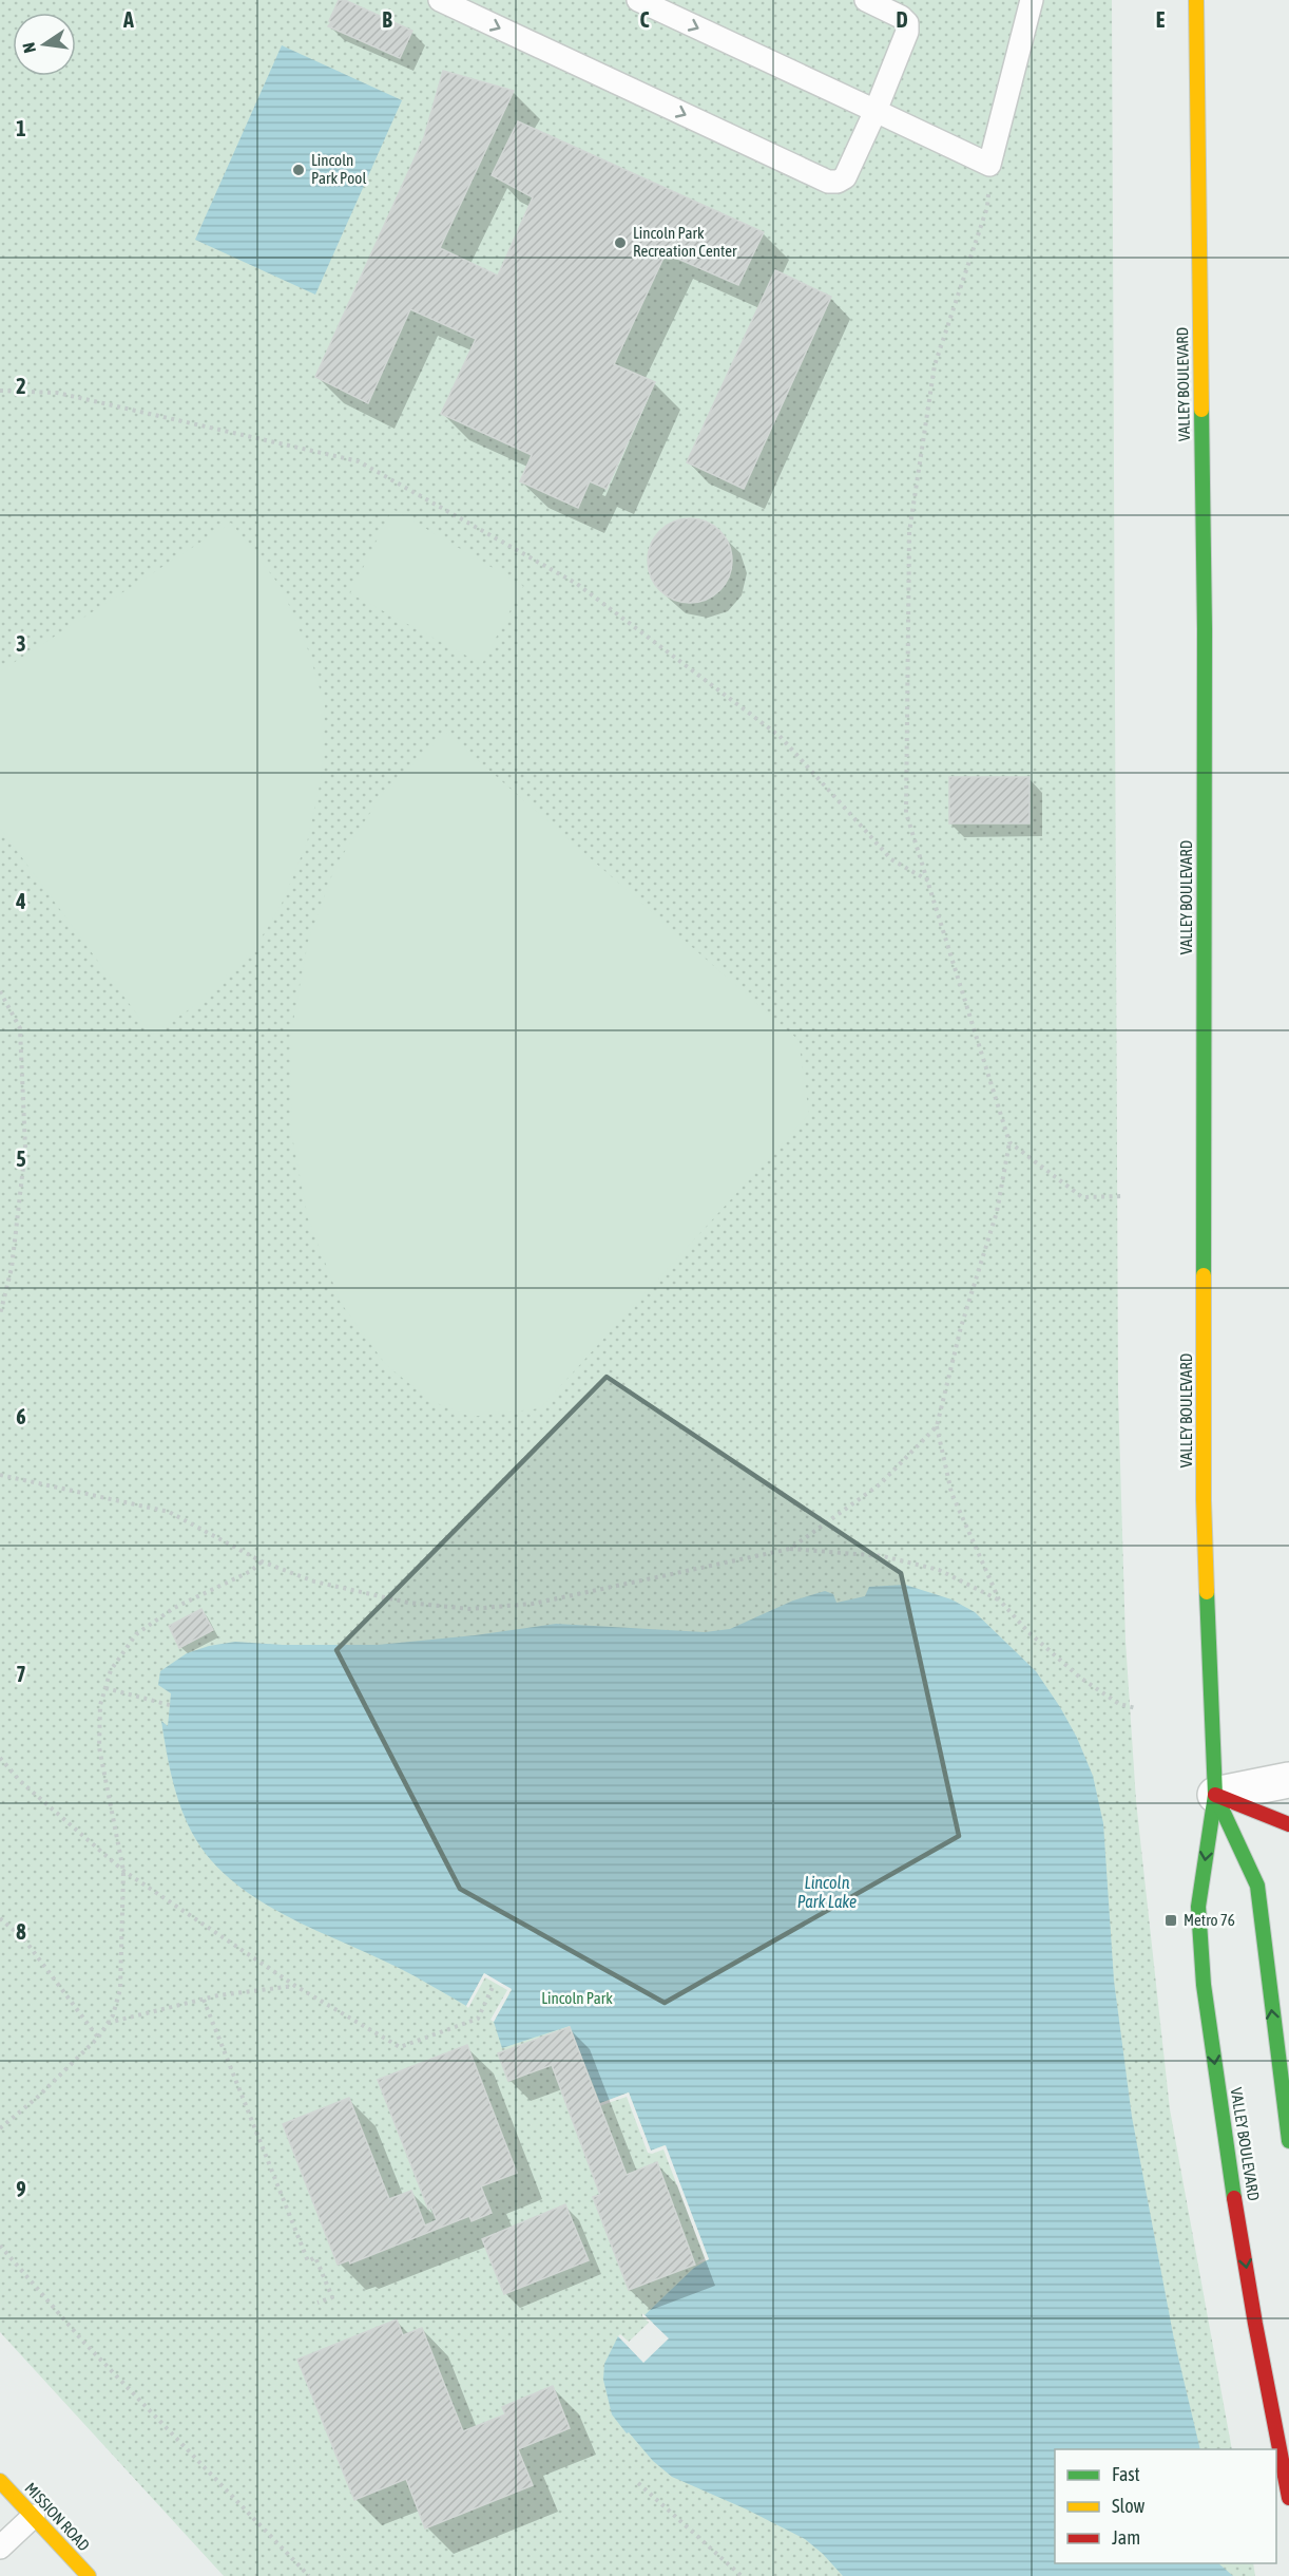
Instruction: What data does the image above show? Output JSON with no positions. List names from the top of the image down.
{
  "streets": {
    "main road": ["VALLEY BOULEVARD", "MISSION ROAD"]
  },
  "water": ["Lincoln Park Lake"],
  "parks": ["Lincoln Park"],
  "places": {
    "other": ["Lincoln Park Pool", "Lincoln Park Recreation Center"],
    "transit": ["Metro 76"]
  },
  "legend": ["Fast", "Slow", "Jam"],
  "north": "left",
  "grid": {
    "columns": [
      "A",
      "B",
      "C",
      "D",
      "E"
    ],
    "rows": [
      "1",
      "2",
      "3",
      "4",
      "5",
      "6",
      "7",
      "8",
      "9"
    ]
  }
}
